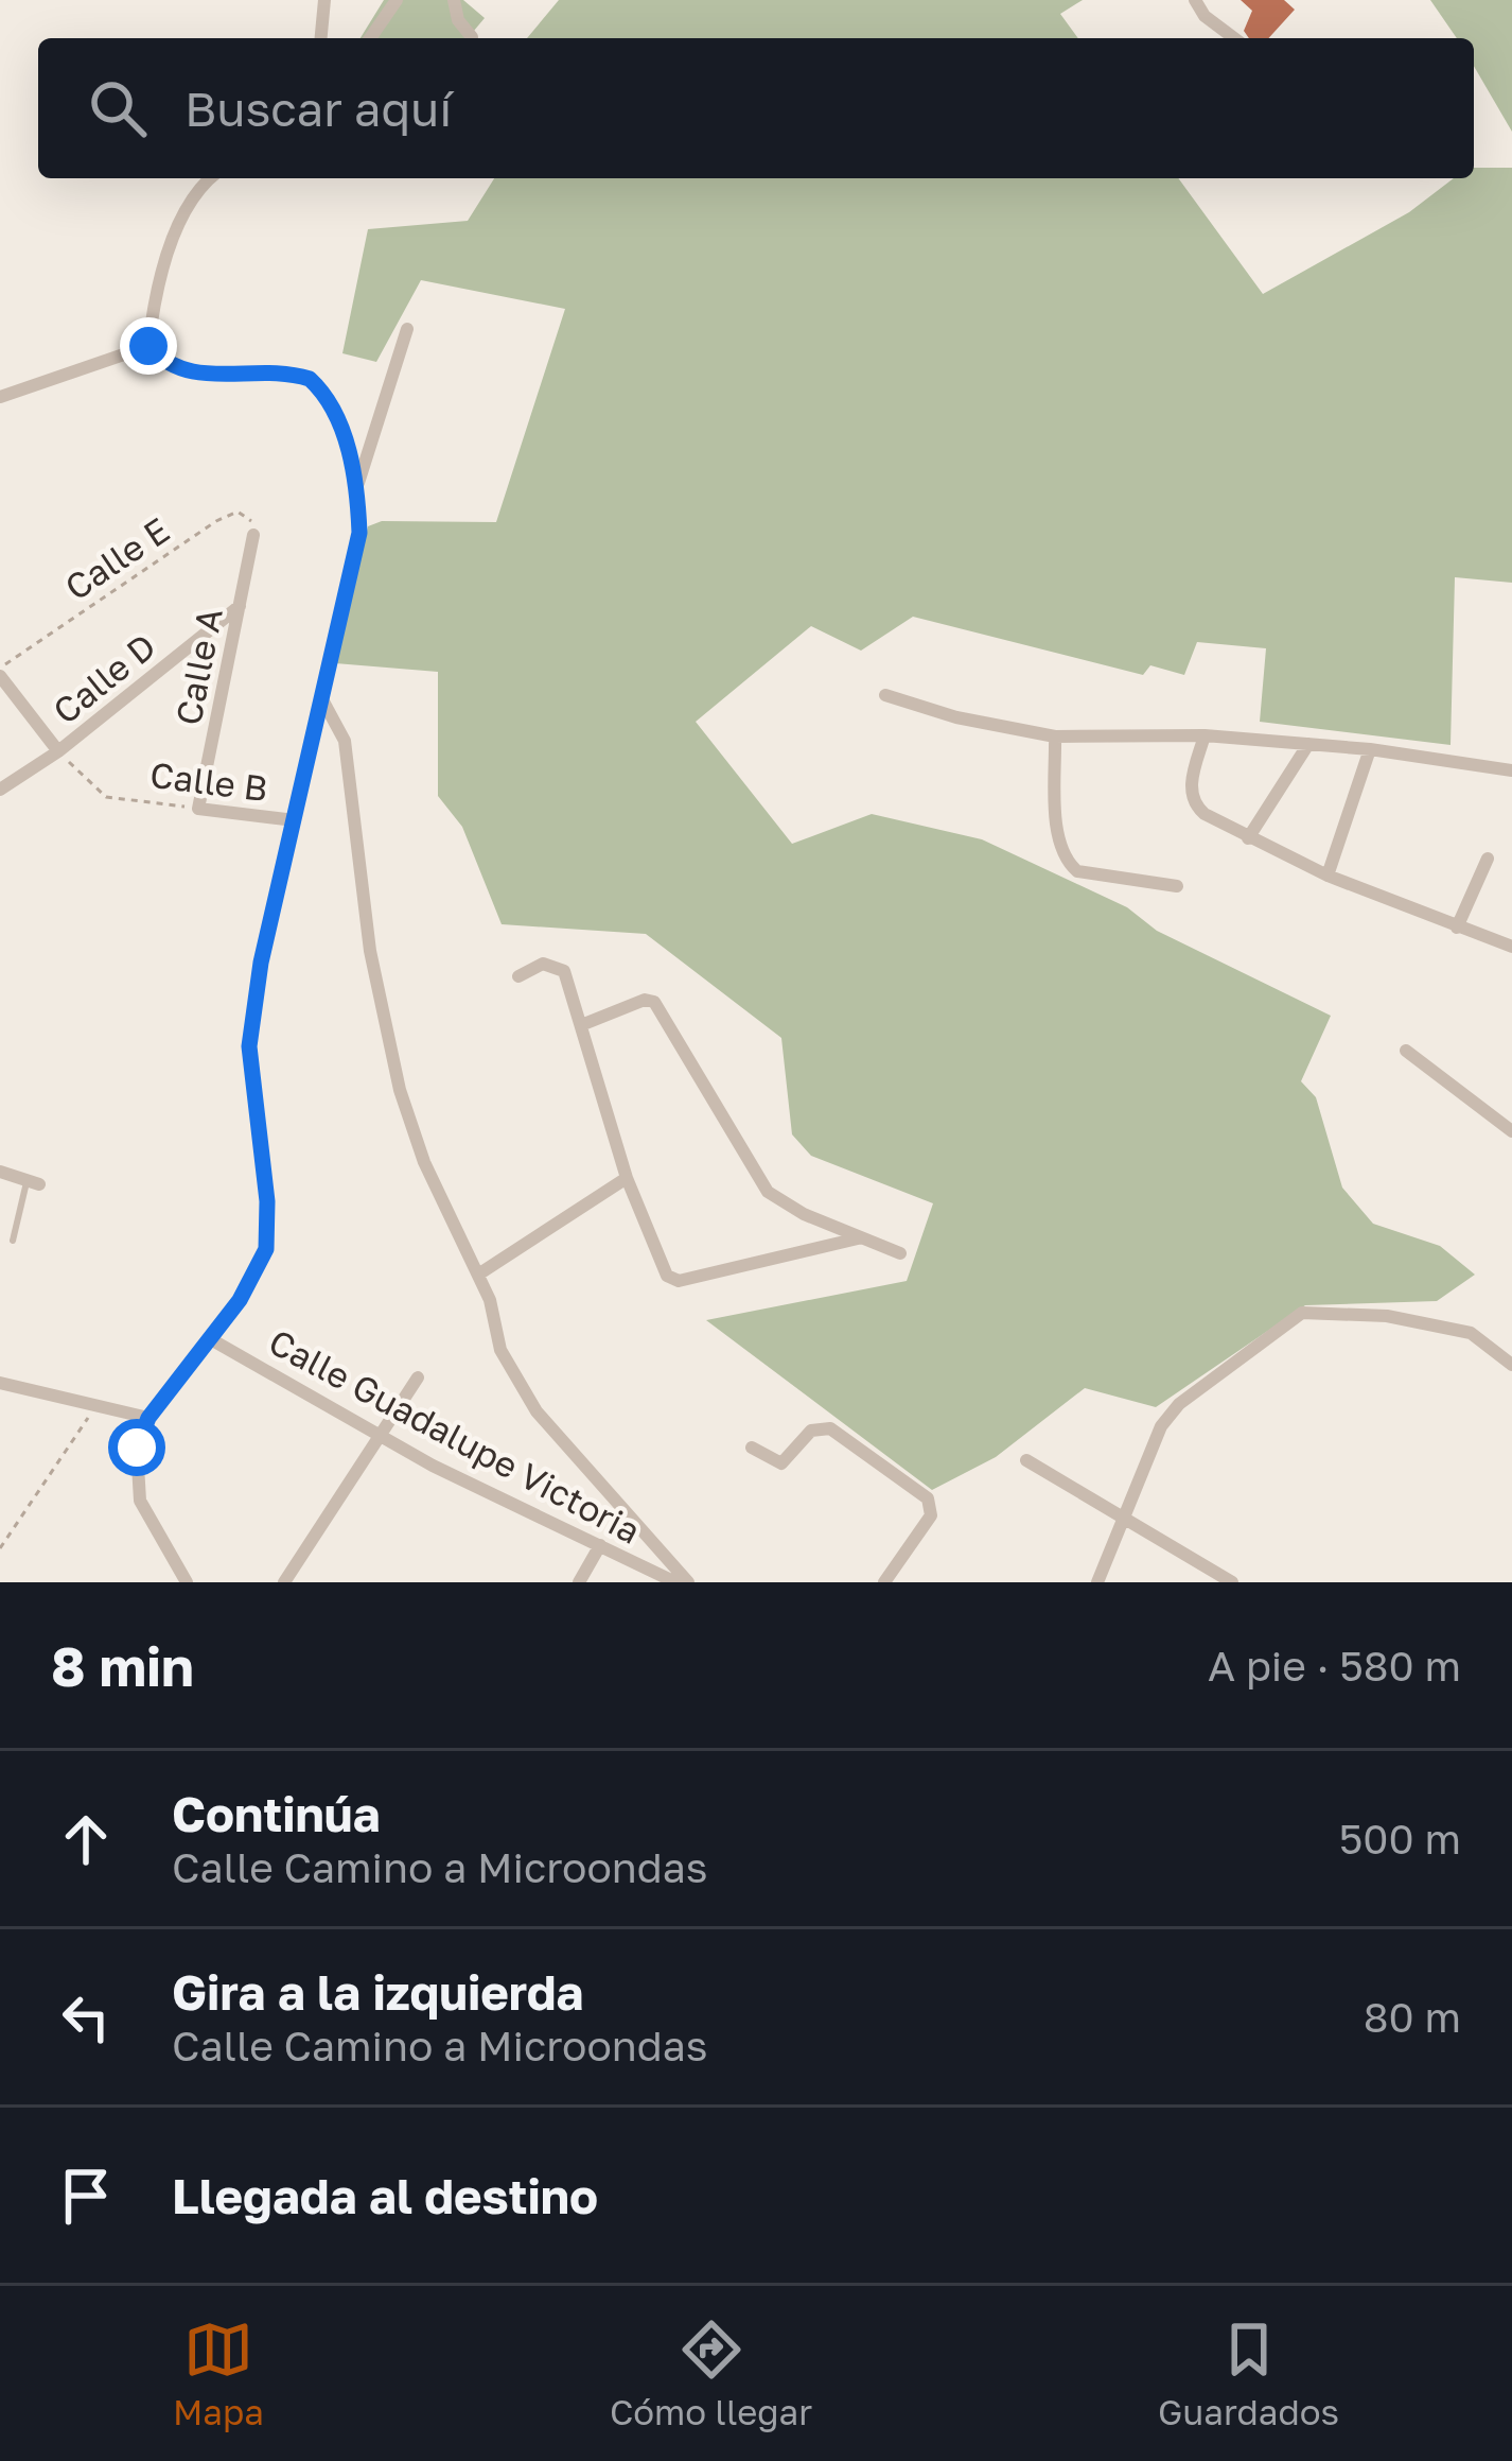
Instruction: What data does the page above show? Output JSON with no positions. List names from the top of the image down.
{
  "streets": {
    "street": [
      "Calle A",
      "Calle D",
      "Calle B",
      "Calle Guadalupe Victoria"
    ],
    "path": ["Calle E"]
  },
  "crossings": [
    ["Calle E", "Calle A"],
    ["Calle A", "Calle D"],
    ["Calle A", "Calle B"],
    ["Calle D", "Calle B"]
  ],
  "page": {
    "search": "Buscar aquí",
    "heading": ["8 min", "A pie · 580 m"],
    "list": [
      ["Continúa", "Calle Camino a Microondas", "500 m"],
      ["Gira a la izquierda", "Calle Camino a Microondas", "80 m"],
      "Llegada al destino"
    ],
    "nav": ["Mapa", "Cómo llegar", "Guardados"]
  }
}
